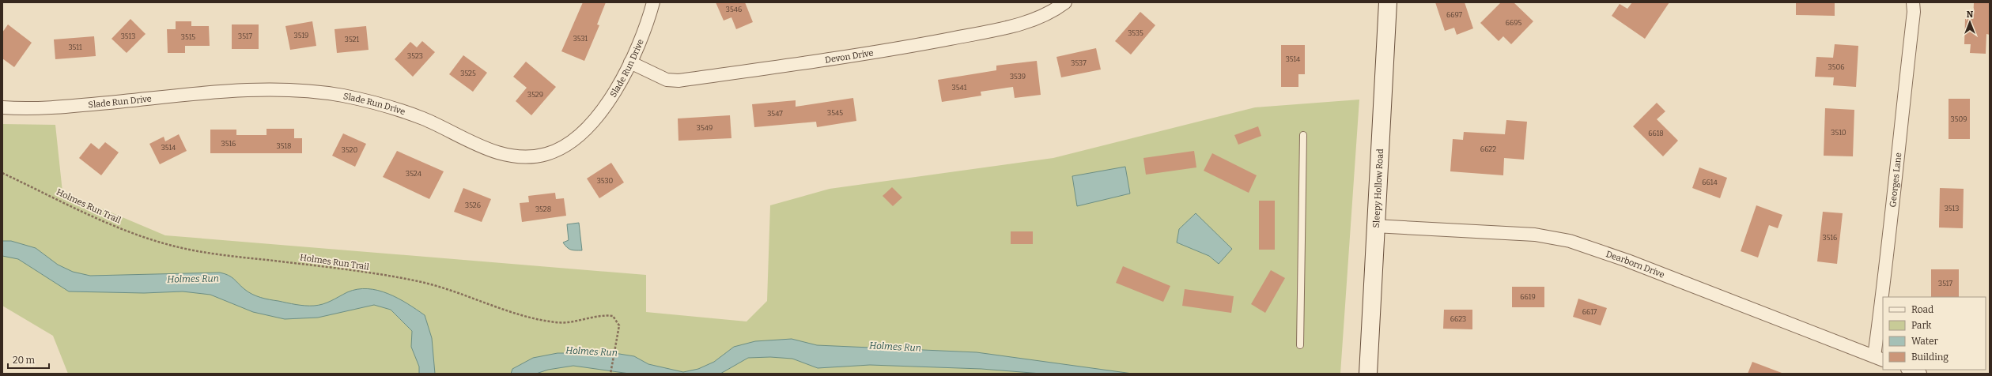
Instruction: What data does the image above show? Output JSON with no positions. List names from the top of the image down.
{
  "streets": {
    "main road": ["Sleepy Hollow Road"],
    "street": [
      "Devon Drive",
      "Slade Run Drive",
      "Georges Lane",
      "Dearborn Drive"
    ],
    "path": ["Holmes Run Trail"]
  },
  "crossings": [
    ["Devon Drive", "Slade Run Drive"],
    ["Georges Lane", "Dearborn Drive"],
    ["Sleepy Hollow Road", "Dearborn Drive"]
  ],
  "water": ["Holmes Run"],
  "house_numbers": [
    "3546",
    "6697",
    "6695",
    "3535",
    "3519",
    "3513",
    "3517",
    "3515",
    "3531",
    "3521",
    "3511",
    "3523",
    "3514",
    "3537",
    "3506",
    "3525",
    "3539",
    "3541",
    "3529",
    "3545",
    "3547",
    "3509",
    "3549",
    "3510",
    "6618",
    "3516",
    "3518",
    "3514",
    "6622",
    "3520",
    "3524",
    "3530",
    "6614",
    "3526",
    "3513",
    "3528",
    "3516",
    "3517",
    "6619",
    "6617",
    "6623"
  ],
  "legend": [
    "Road",
    "Park",
    "Water",
    "Building"
  ],
  "scale_bar": "20 m",
  "north": "top"
}
